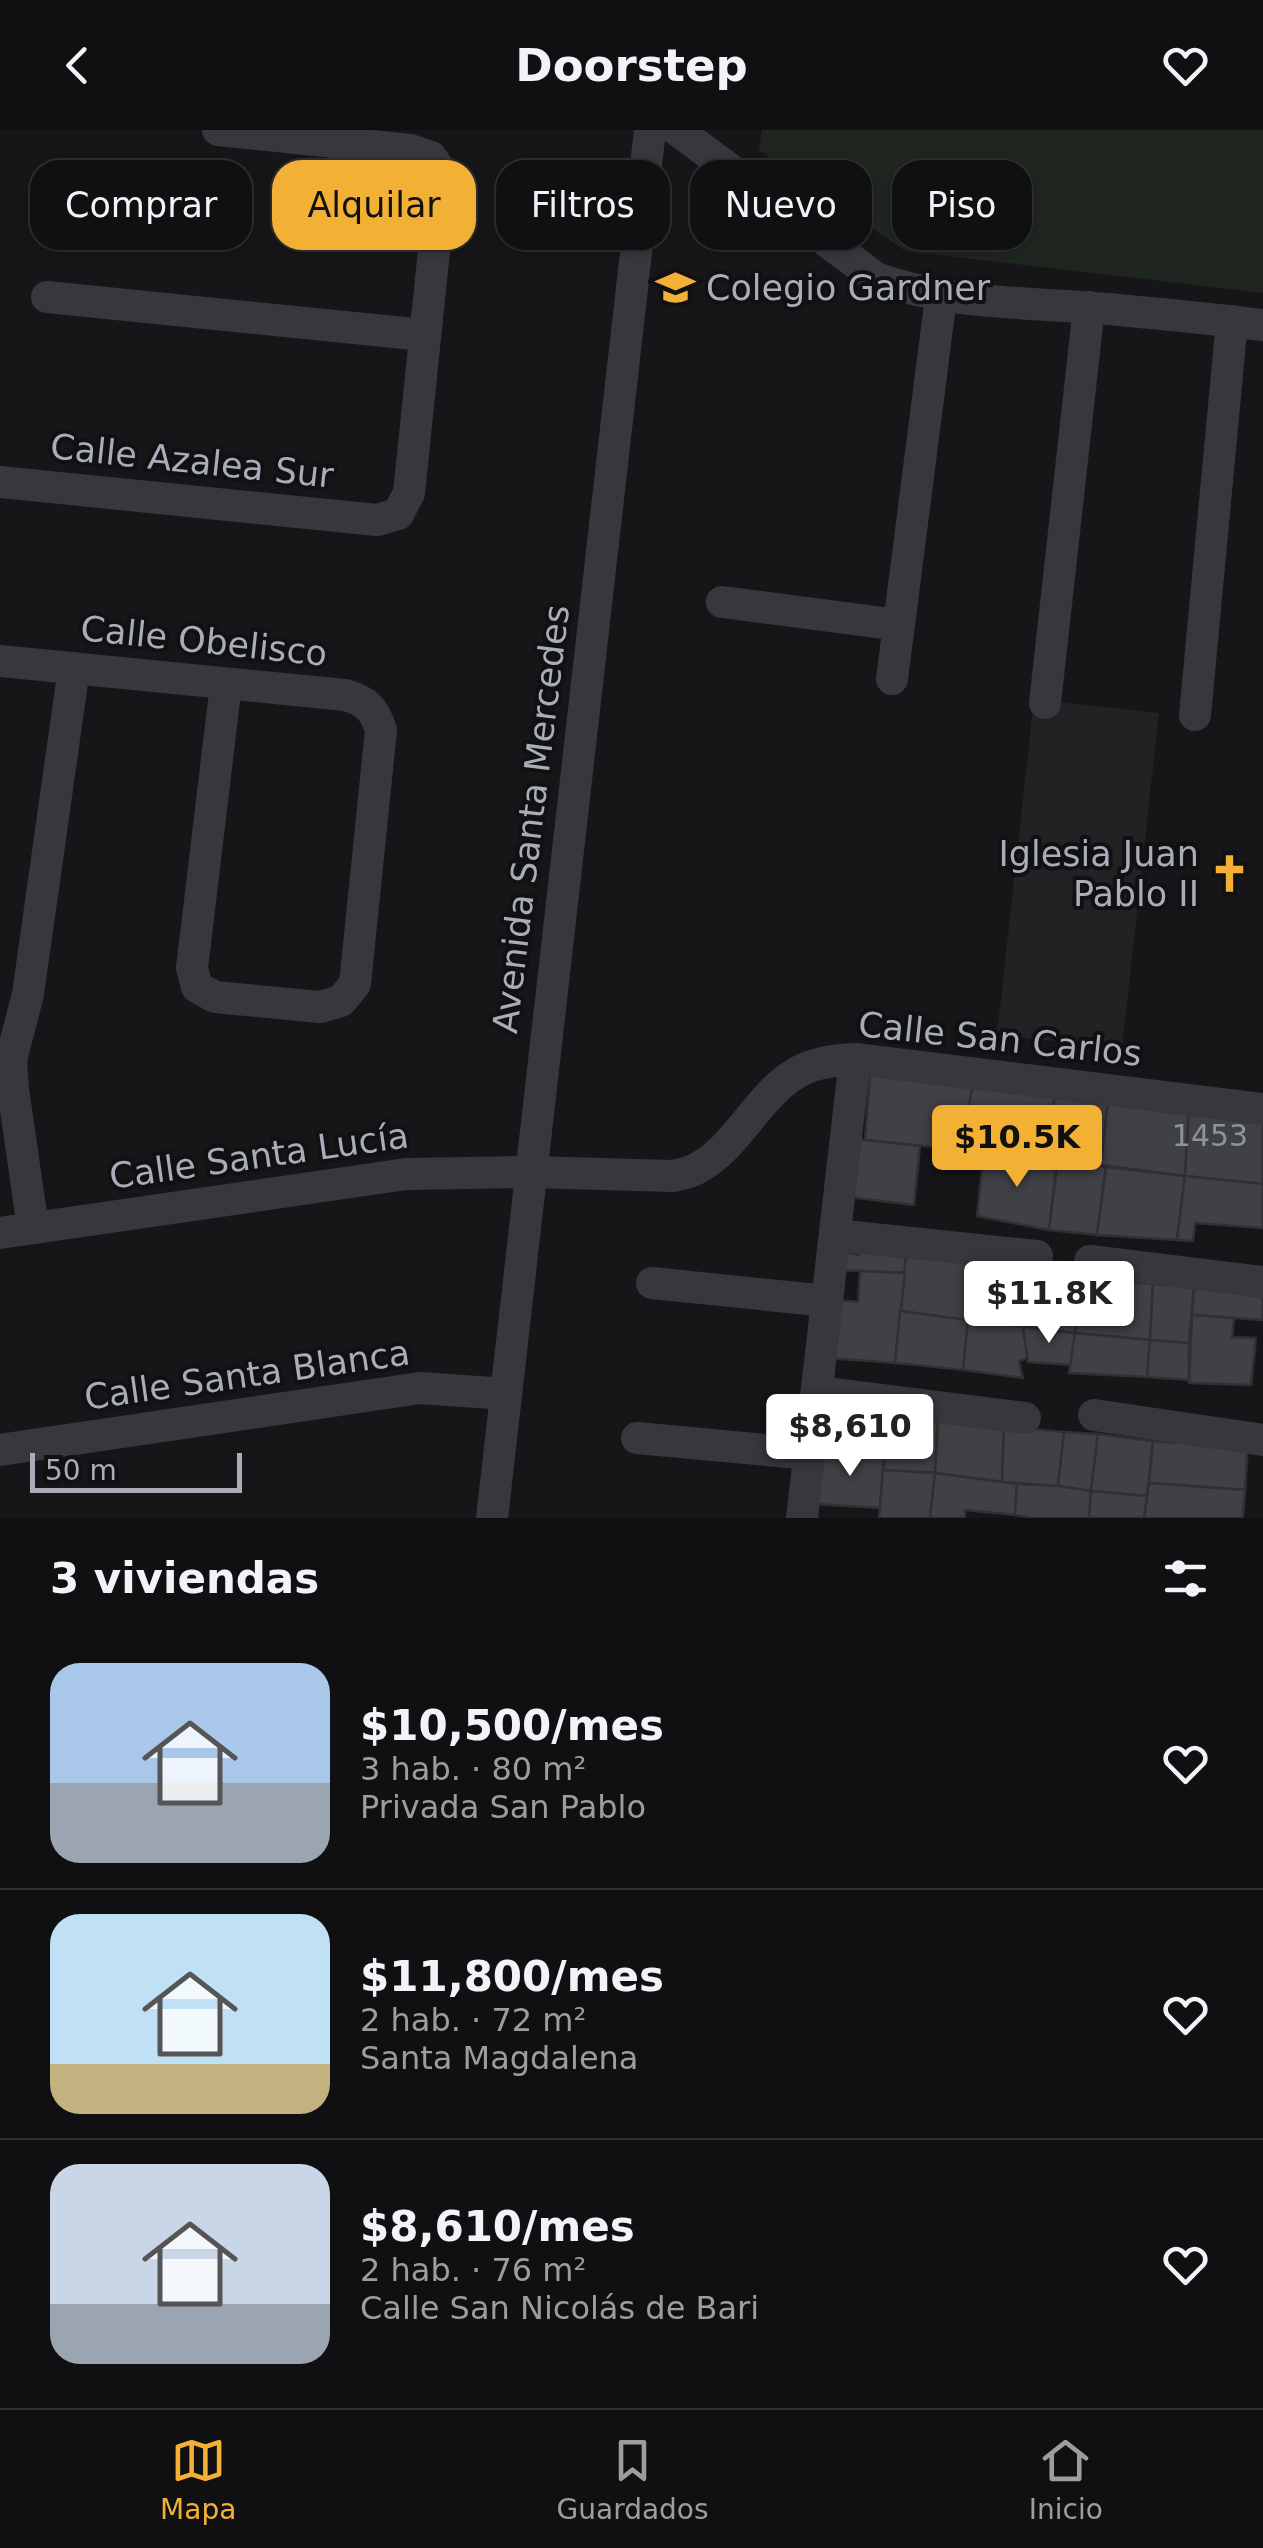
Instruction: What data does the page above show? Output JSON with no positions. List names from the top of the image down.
{
  "streets": {
    "street": [
      "Calle Azalea Sur",
      "Calle Obelisco",
      "Avenida Santa Mercedes",
      "Calle San Carlos",
      "Calle Santa Lucía",
      "Calle Santa Blanca"
    ]
  },
  "crossings": [
    ["Avenida Santa Mercedes", "Calle San Carlos"],
    ["Avenida Santa Mercedes", "Calle Santa Lucía"],
    ["Avenida Santa Mercedes", "Calle Santa Blanca"],
    ["Calle San Carlos", "Calle Santa Lucía"]
  ],
  "places": {
    "school or university": ["Colegio Gardner"],
    "church": ["Iglesia Juan Pablo II"]
  },
  "house_numbers": ["1453"],
  "scale_bar": "50 m",
  "page": {
    "header": "Doorstep",
    "chip": [
      "Comprar",
      "Alquilar",
      "Filtros",
      "Nuevo",
      "Piso"
    ],
    "price": ["$10.5K", "$11.8K", "$8,610"],
    "scale": "50 m",
    "heading": "3 viviendas",
    "list": [
      {
        "name": "$10,500/mes",
        "note": "3 hab. · 80 m² · Privada San Pablo"
      },
      {
        "name": "$11,800/mes",
        "note": "2 hab. · 72 m² · Santa Magdalena"
      },
      {
        "name": "$8,610/mes",
        "note": "2 hab. · 76 m² · Calle San Nicolás de Bari"
      }
    ],
    "tabs": ["Mapa", "Guardados", "Inicio"]
  }
}
